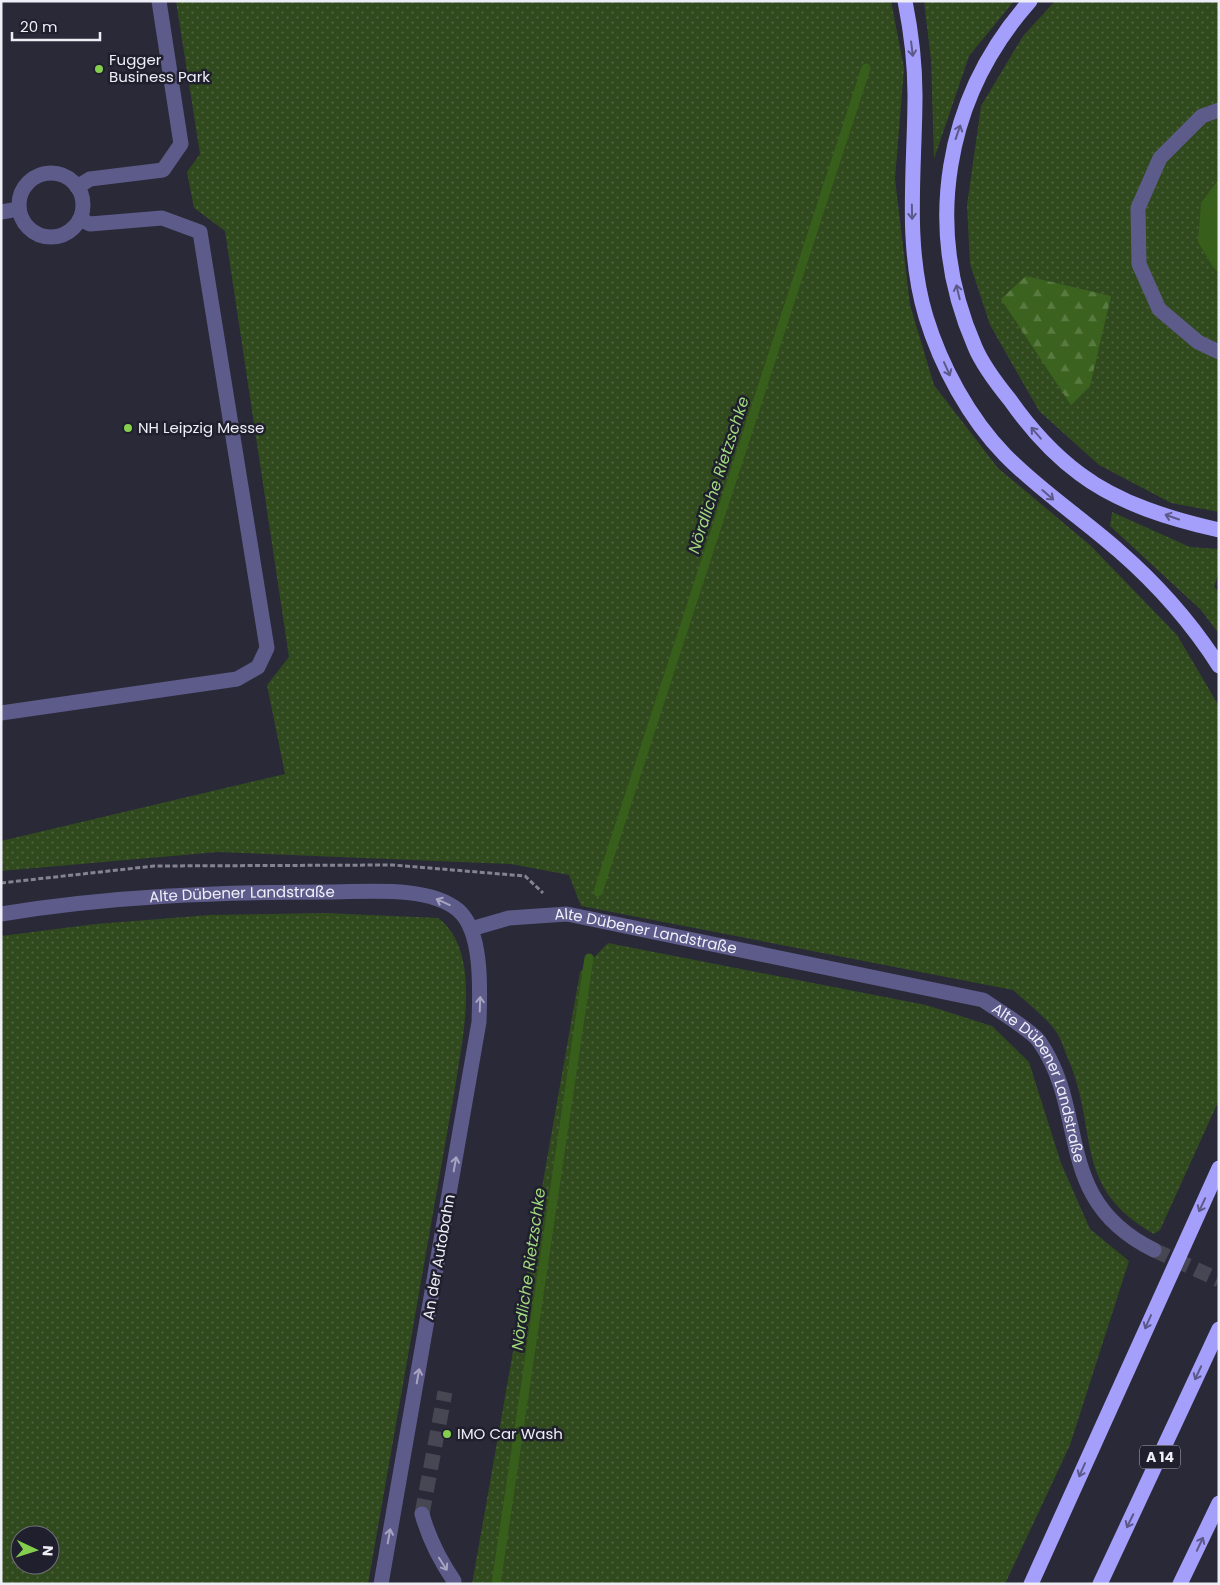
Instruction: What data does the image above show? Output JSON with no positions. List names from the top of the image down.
{
  "streets": {
    "highway": ["A 14"],
    "street": ["Alte Dübener Landstraße", "An der Autobahn"]
  },
  "crossings": [
    ["Alte Dübener Landstraße", "An der Autobahn"]
  ],
  "one_way": ["Alte Dübener Landstraße", "An der Autobahn"],
  "water": ["Nördliche Rietzschke"],
  "places": ["Fugger Business Park", "NH Leipzig Messe", "IMO Car Wash"],
  "scale_bar": "20 m",
  "north": "right"
}
